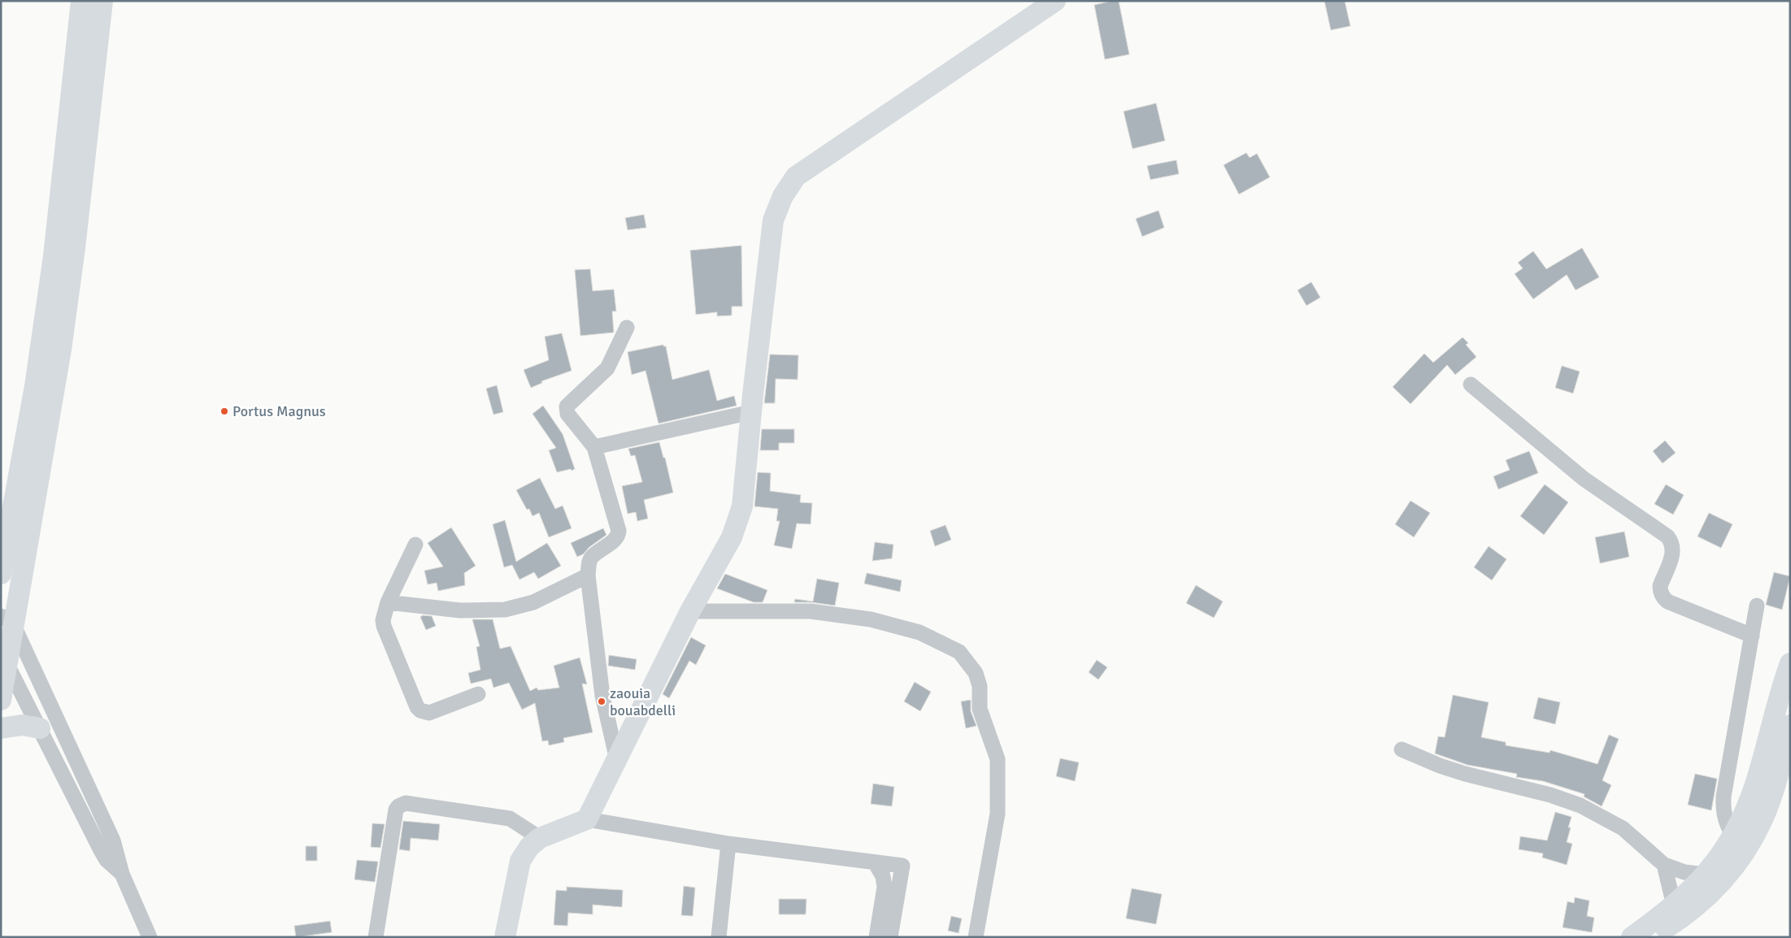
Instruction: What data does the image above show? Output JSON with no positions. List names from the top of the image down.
{
  "places": ["Portus Magnus", "zaouia bouabdelli"]
}
